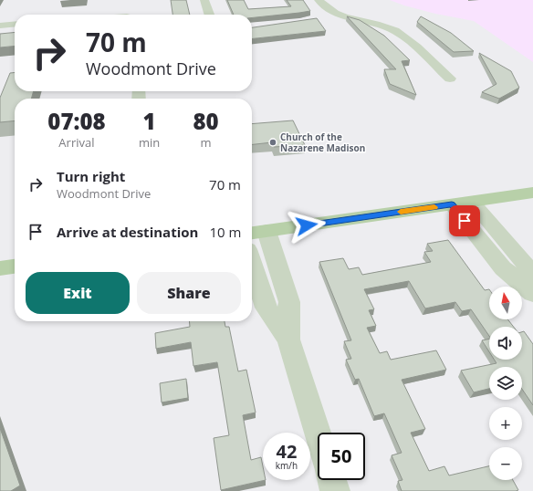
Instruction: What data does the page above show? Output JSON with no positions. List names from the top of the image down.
{
  "places": ["Church of the Nazarene Madison"],
  "north": "top",
  "page": {
    "turn": ["70 m", "Woodmont Drive"],
    "eta": [
      "07:08",
      "Arrival",
      "1",
      "min",
      "80",
      "m"
    ],
    "list": [
      {
        "name": "Turn right",
        "note": "Woodmont Drive",
        "value": "70 m"
      },
      {
        "name": "Arrive at destination",
        "value": "10 m"
      }
    ],
    "buttons": ["Exit", "Share"],
    "map_buttons": ["+", "−"],
    "speed": "42 km/h",
    "limit": "50"
  }
}
